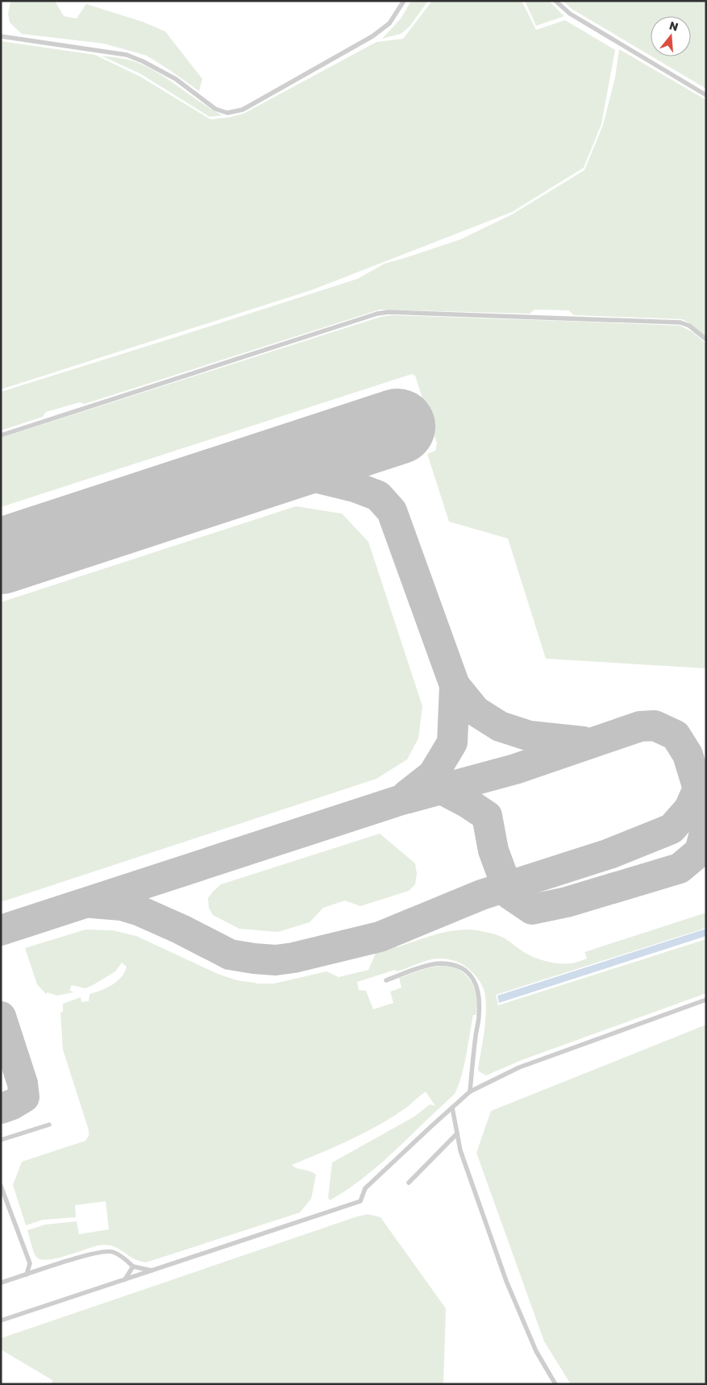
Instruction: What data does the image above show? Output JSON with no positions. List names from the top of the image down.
{
  "north": "top"
}
